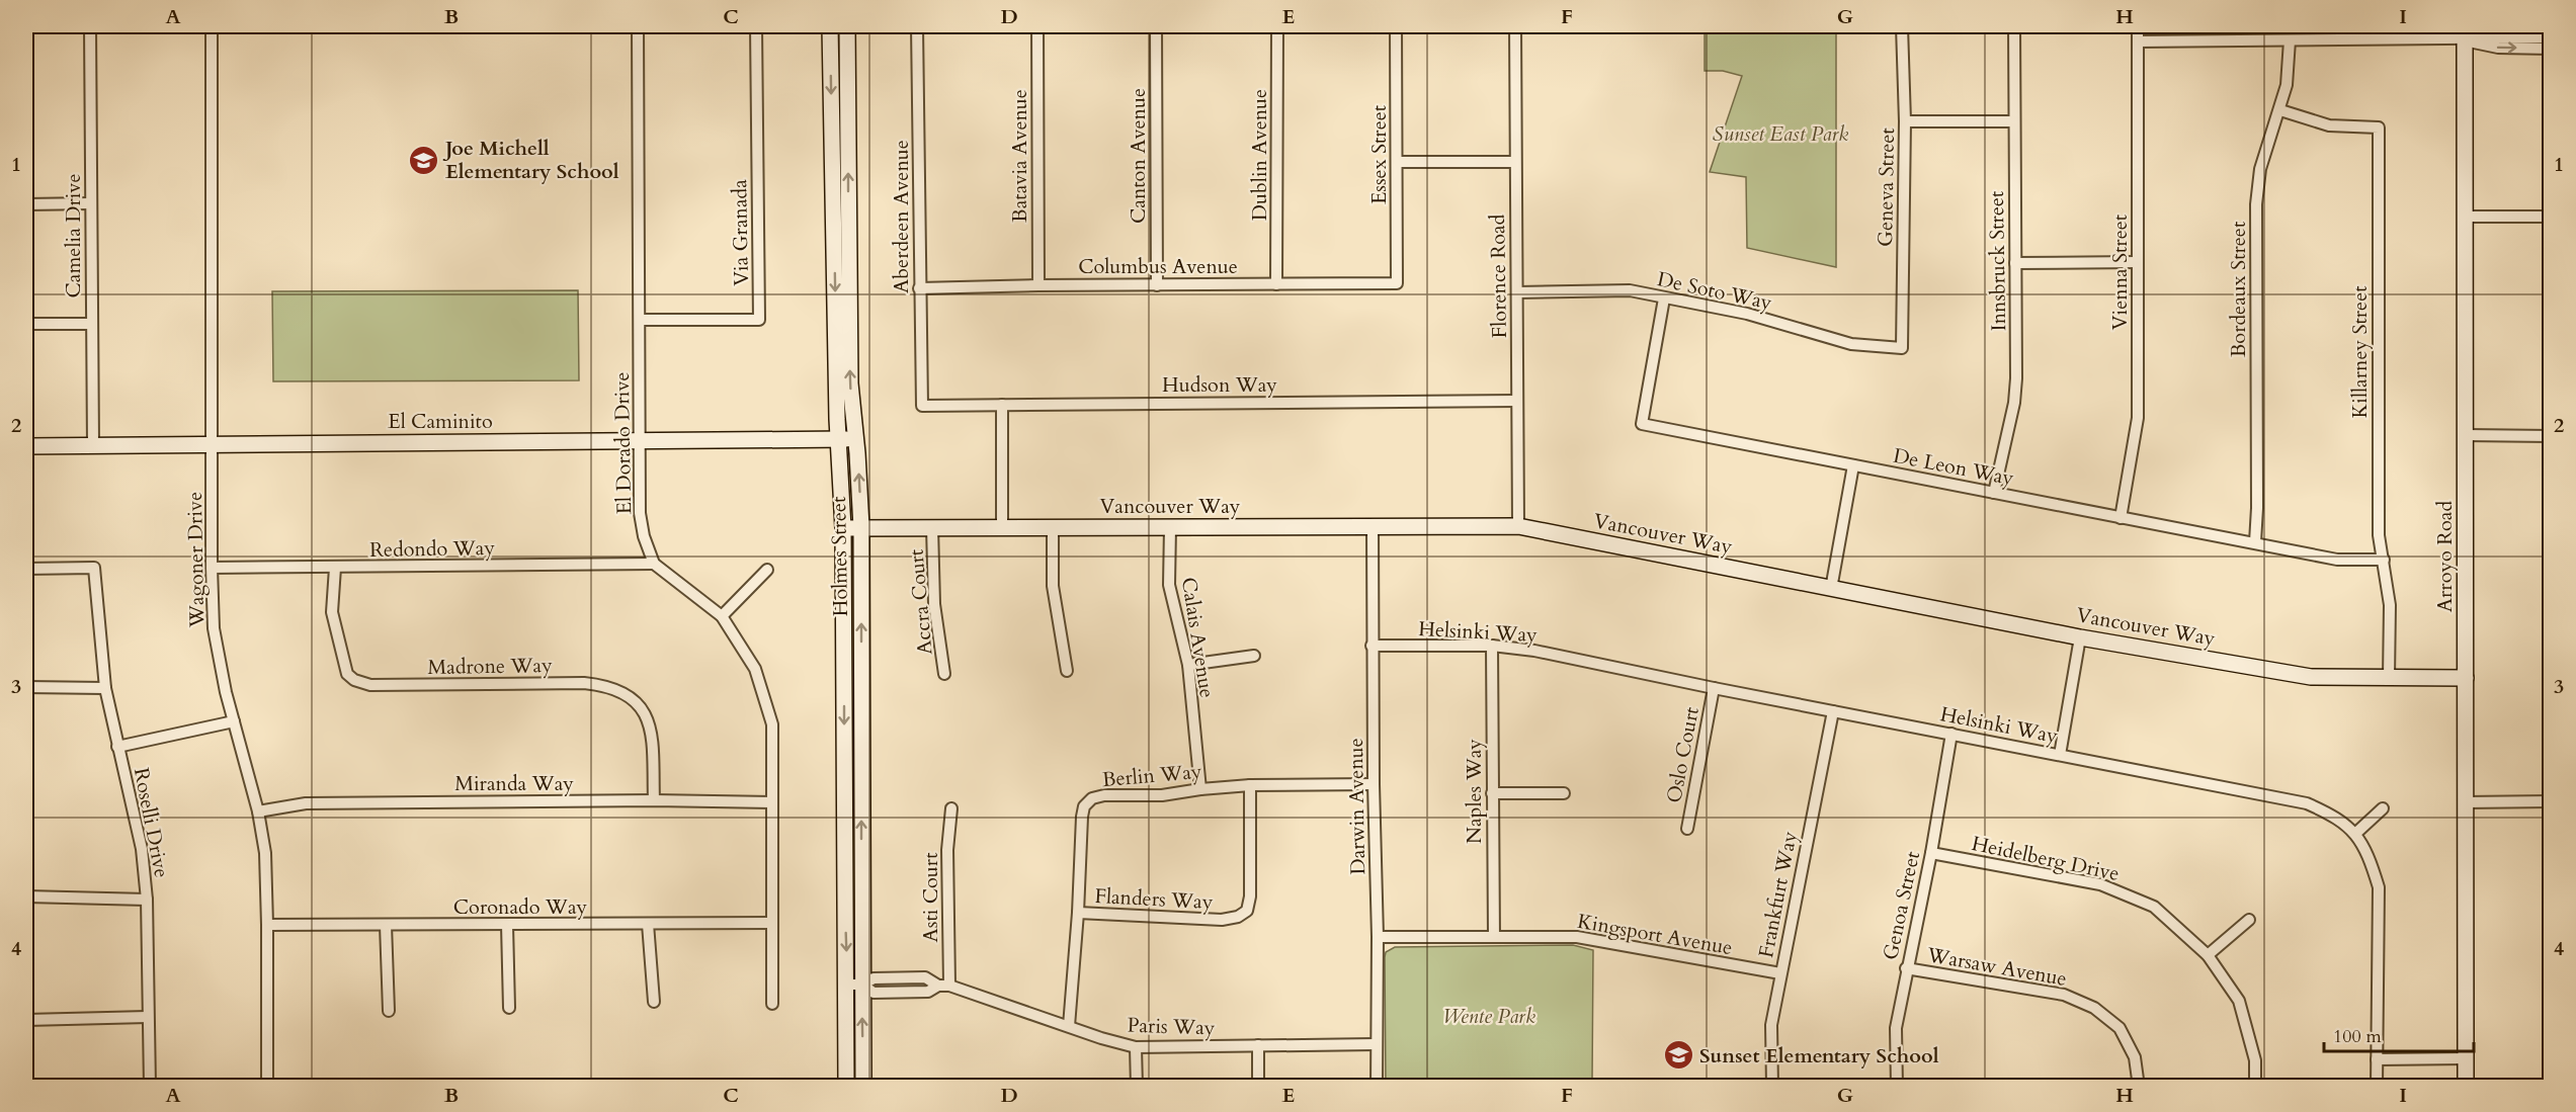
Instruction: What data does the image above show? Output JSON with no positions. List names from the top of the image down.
{
  "streets": {
    "street": [
      "Dublin Avenue",
      "Essex Street",
      "Batavia Avenue",
      "Canton Avenue",
      "Geneva Street",
      "Aberdeen Avenue",
      "Via Granada",
      "Camelia Drive",
      "Innsbruck Street",
      "Columbus Avenue",
      "Vienna Street",
      "Florence Road",
      "Bordeaux Street",
      "De Soto Way",
      "Killarney Street",
      "Hudson Way",
      "El Caminito",
      "El Dorado Drive",
      "De Leon Way",
      "Vancouver Way",
      "Redondo Way",
      "Holmes Street",
      "Arroyo Road",
      "Wagoner Drive",
      "Accra Court",
      "Helsinki Way",
      "Calais Avenue",
      "Madrone Way",
      "Oslo Court",
      "Berlin Way",
      "Miranda Way",
      "Naples Way",
      "Darwin Avenue",
      "Roselli Drive",
      "Heidelberg Drive",
      "Frankfurt Way",
      "Asti Court",
      "Flanders Way",
      "Genoa Street",
      "Coronado Way",
      "Kingsport Avenue",
      "Warsaw Avenue",
      "Paris Way"
    ]
  },
  "crossings": [
    ["Dublin Avenue", "Columbus Avenue"],
    ["Essex Street", "Columbus Avenue"],
    ["Batavia Avenue", "Columbus Avenue"],
    ["Canton Avenue", "Columbus Avenue"],
    ["Geneva Street", "De Soto Way"],
    ["Aberdeen Avenue", "Columbus Avenue"],
    ["Aberdeen Avenue", "Hudson Way"],
    ["Via Granada", "El Dorado Drive"],
    ["Camelia Drive", "El Caminito"],
    ["Innsbruck Street", "De Leon Way"],
    ["Vienna Street", "De Leon Way"],
    ["Florence Road", "De Soto Way"],
    ["Florence Road", "Hudson Way"],
    ["Florence Road", "Vancouver Way"],
    ["Bordeaux Street", "Killarney Street"],
    ["Bordeaux Street", "De Leon Way"],
    ["De Soto Way", "De Leon Way"],
    ["Killarney Street", "De Leon Way"],
    ["Killarney Street", "Vancouver Way"],
    ["El Caminito", "El Dorado Drive"],
    ["El Caminito", "Holmes Street"],
    ["El Caminito", "Wagoner Drive"],
    ["El Dorado Drive", "Redondo Way"],
    ["Vancouver Way", "Holmes Street"],
    ["Vancouver Way", "Arroyo Road"],
    ["Vancouver Way", "Accra Court"],
    ["Vancouver Way", "Calais Avenue"],
    ["Vancouver Way", "Darwin Avenue"],
    ["Redondo Way", "Wagoner Drive"],
    ["Redondo Way", "Madrone Way"],
    ["Holmes Street", "Paris Way"],
    ["Wagoner Drive", "Miranda Way"],
    ["Wagoner Drive", "Coronado Way"],
    ["Helsinki Way", "Oslo Court"],
    ["Helsinki Way", "Naples Way"],
    ["Helsinki Way", "Darwin Avenue"],
    ["Helsinki Way", "Frankfurt Way"],
    ["Helsinki Way", "Genoa Street"],
    ["Calais Avenue", "Berlin Way"],
    ["Madrone Way", "Miranda Way"],
    ["Berlin Way", "Darwin Avenue"],
    ["Berlin Way", "Flanders Way"],
    ["Berlin Way", "Paris Way"],
    ["Naples Way", "Kingsport Avenue"],
    ["Darwin Avenue", "Kingsport Avenue"],
    ["Darwin Avenue", "Paris Way"],
    ["Heidelberg Drive", "Genoa Street"],
    ["Frankfurt Way", "Kingsport Avenue"],
    ["Asti Court", "Paris Way"],
    ["Genoa Street", "Warsaw Avenue"]
  ],
  "parks": ["Sunset East Park", "Wente Park"],
  "places": {
    "school or university": ["Joe Michell Elementary School", "Sunset Elementary School"]
  },
  "scale_bar": "100 m",
  "grid": {
    "columns": [
      "A",
      "B",
      "C",
      "D",
      "E",
      "F",
      "G",
      "H",
      "I"
    ],
    "rows": [
      "1",
      "2",
      "3",
      "4"
    ]
  }
}
